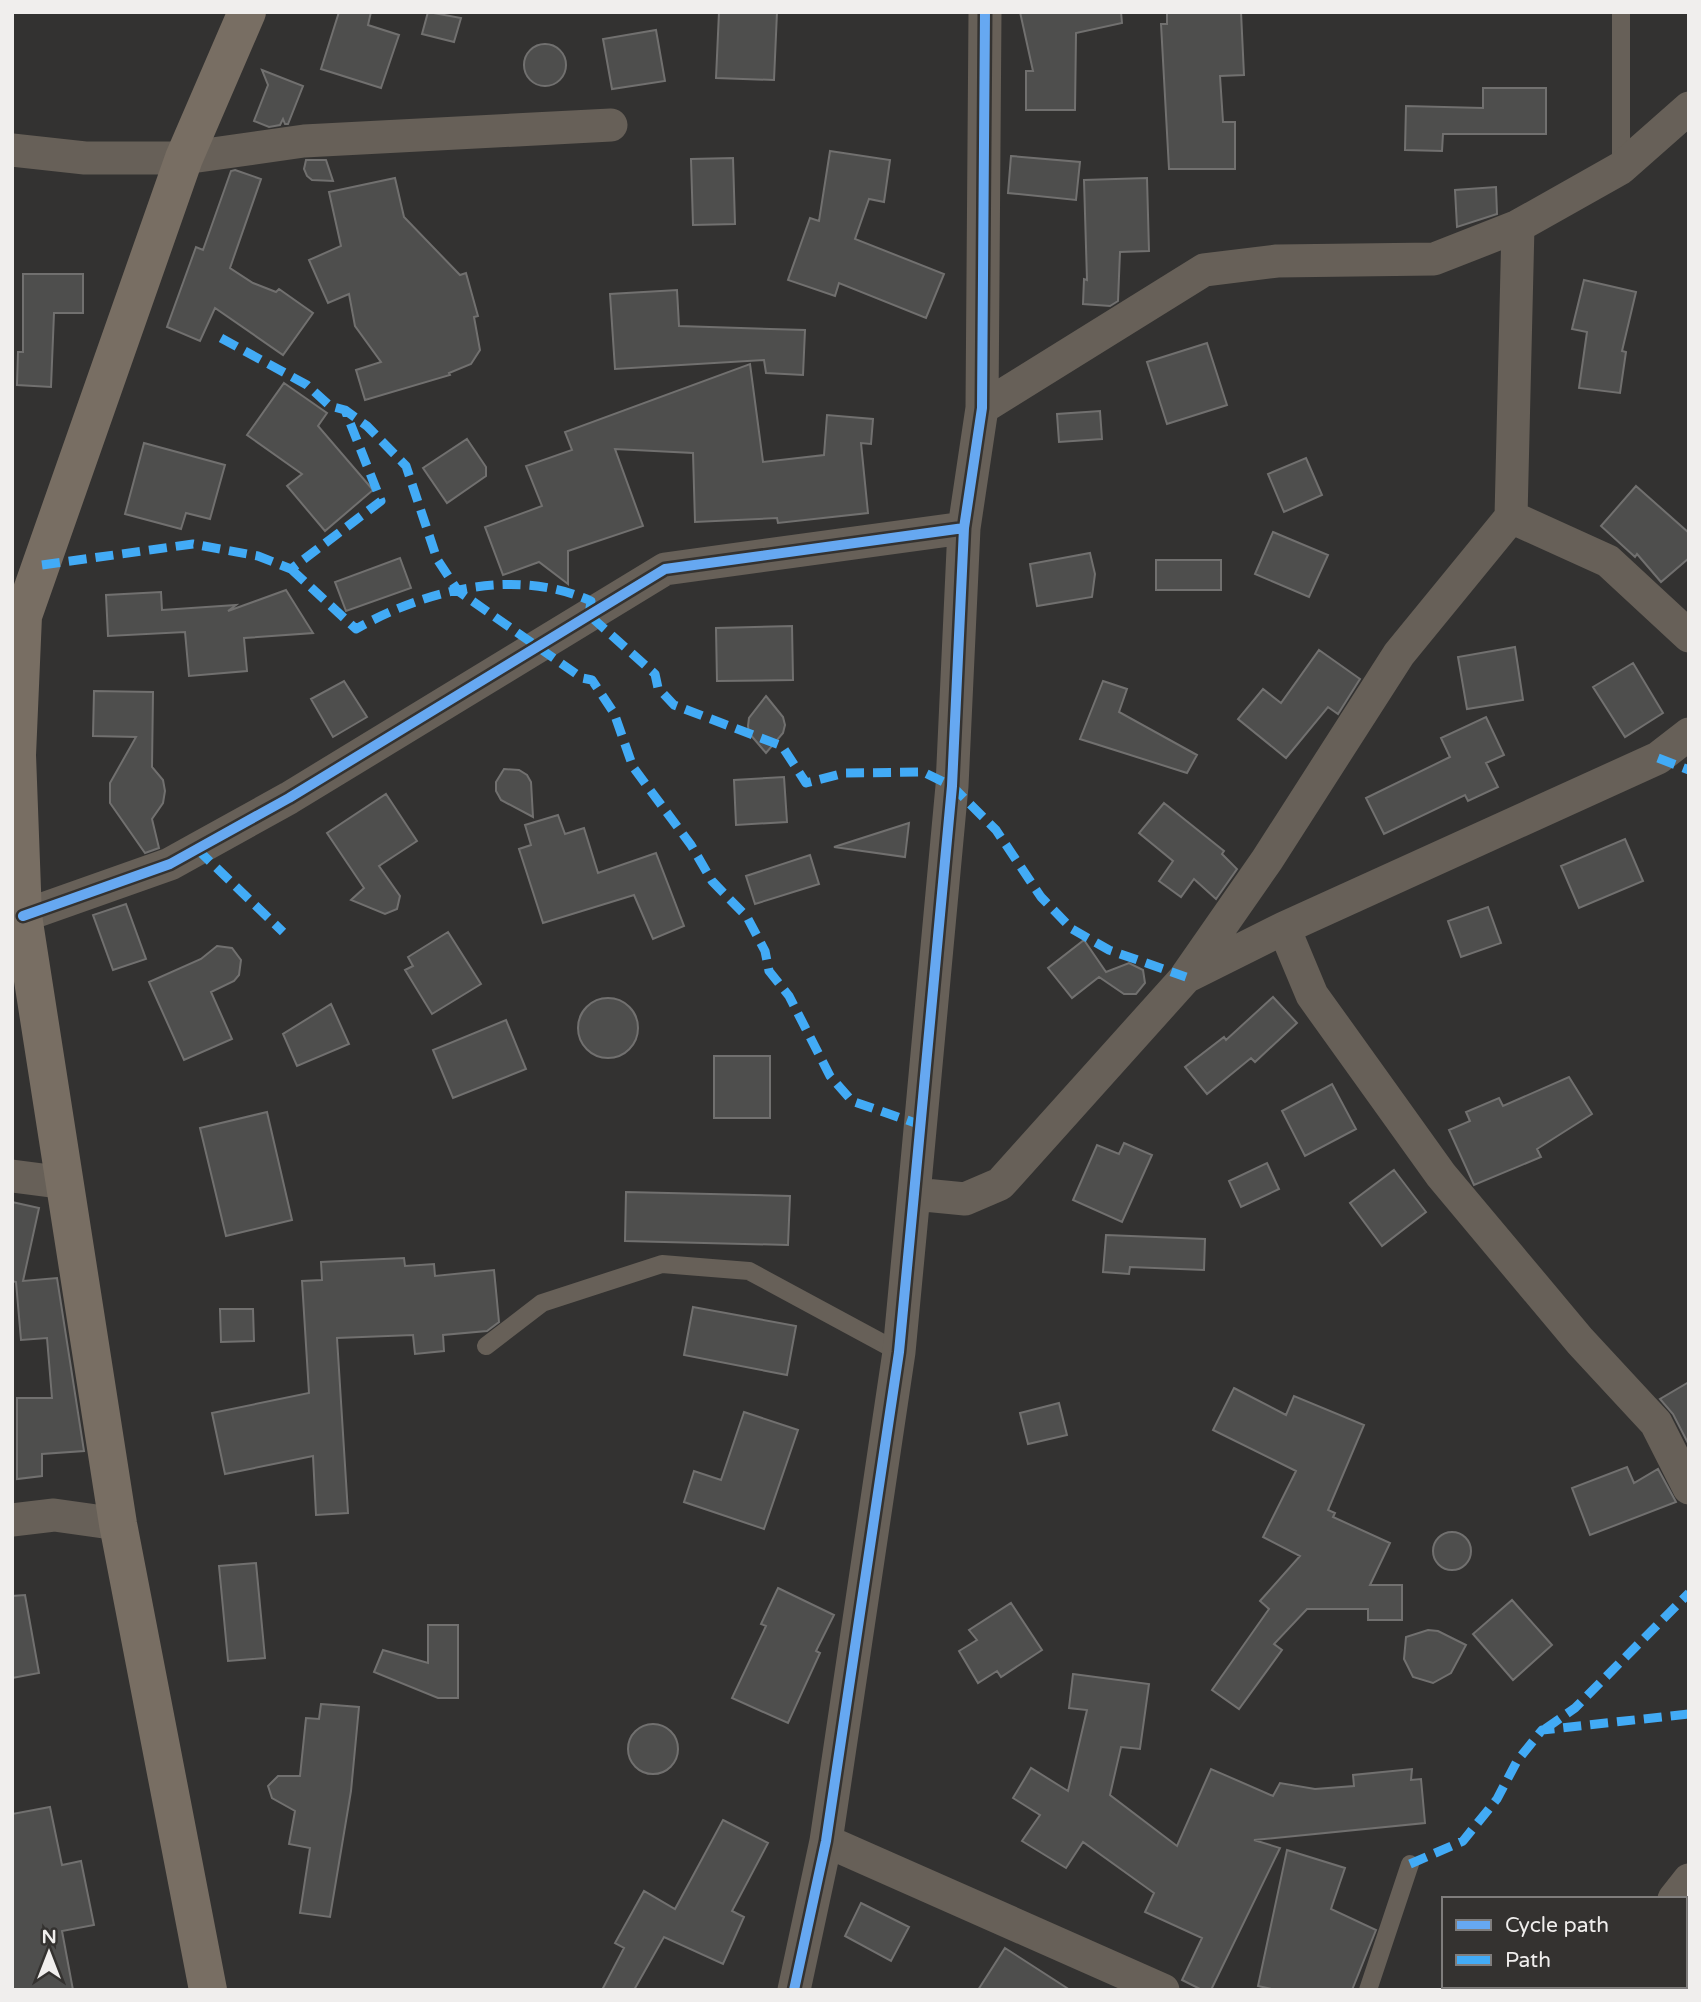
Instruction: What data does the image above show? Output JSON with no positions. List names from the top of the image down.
{
  "legend": ["Cycle path", "Path"],
  "north": "top"
}
